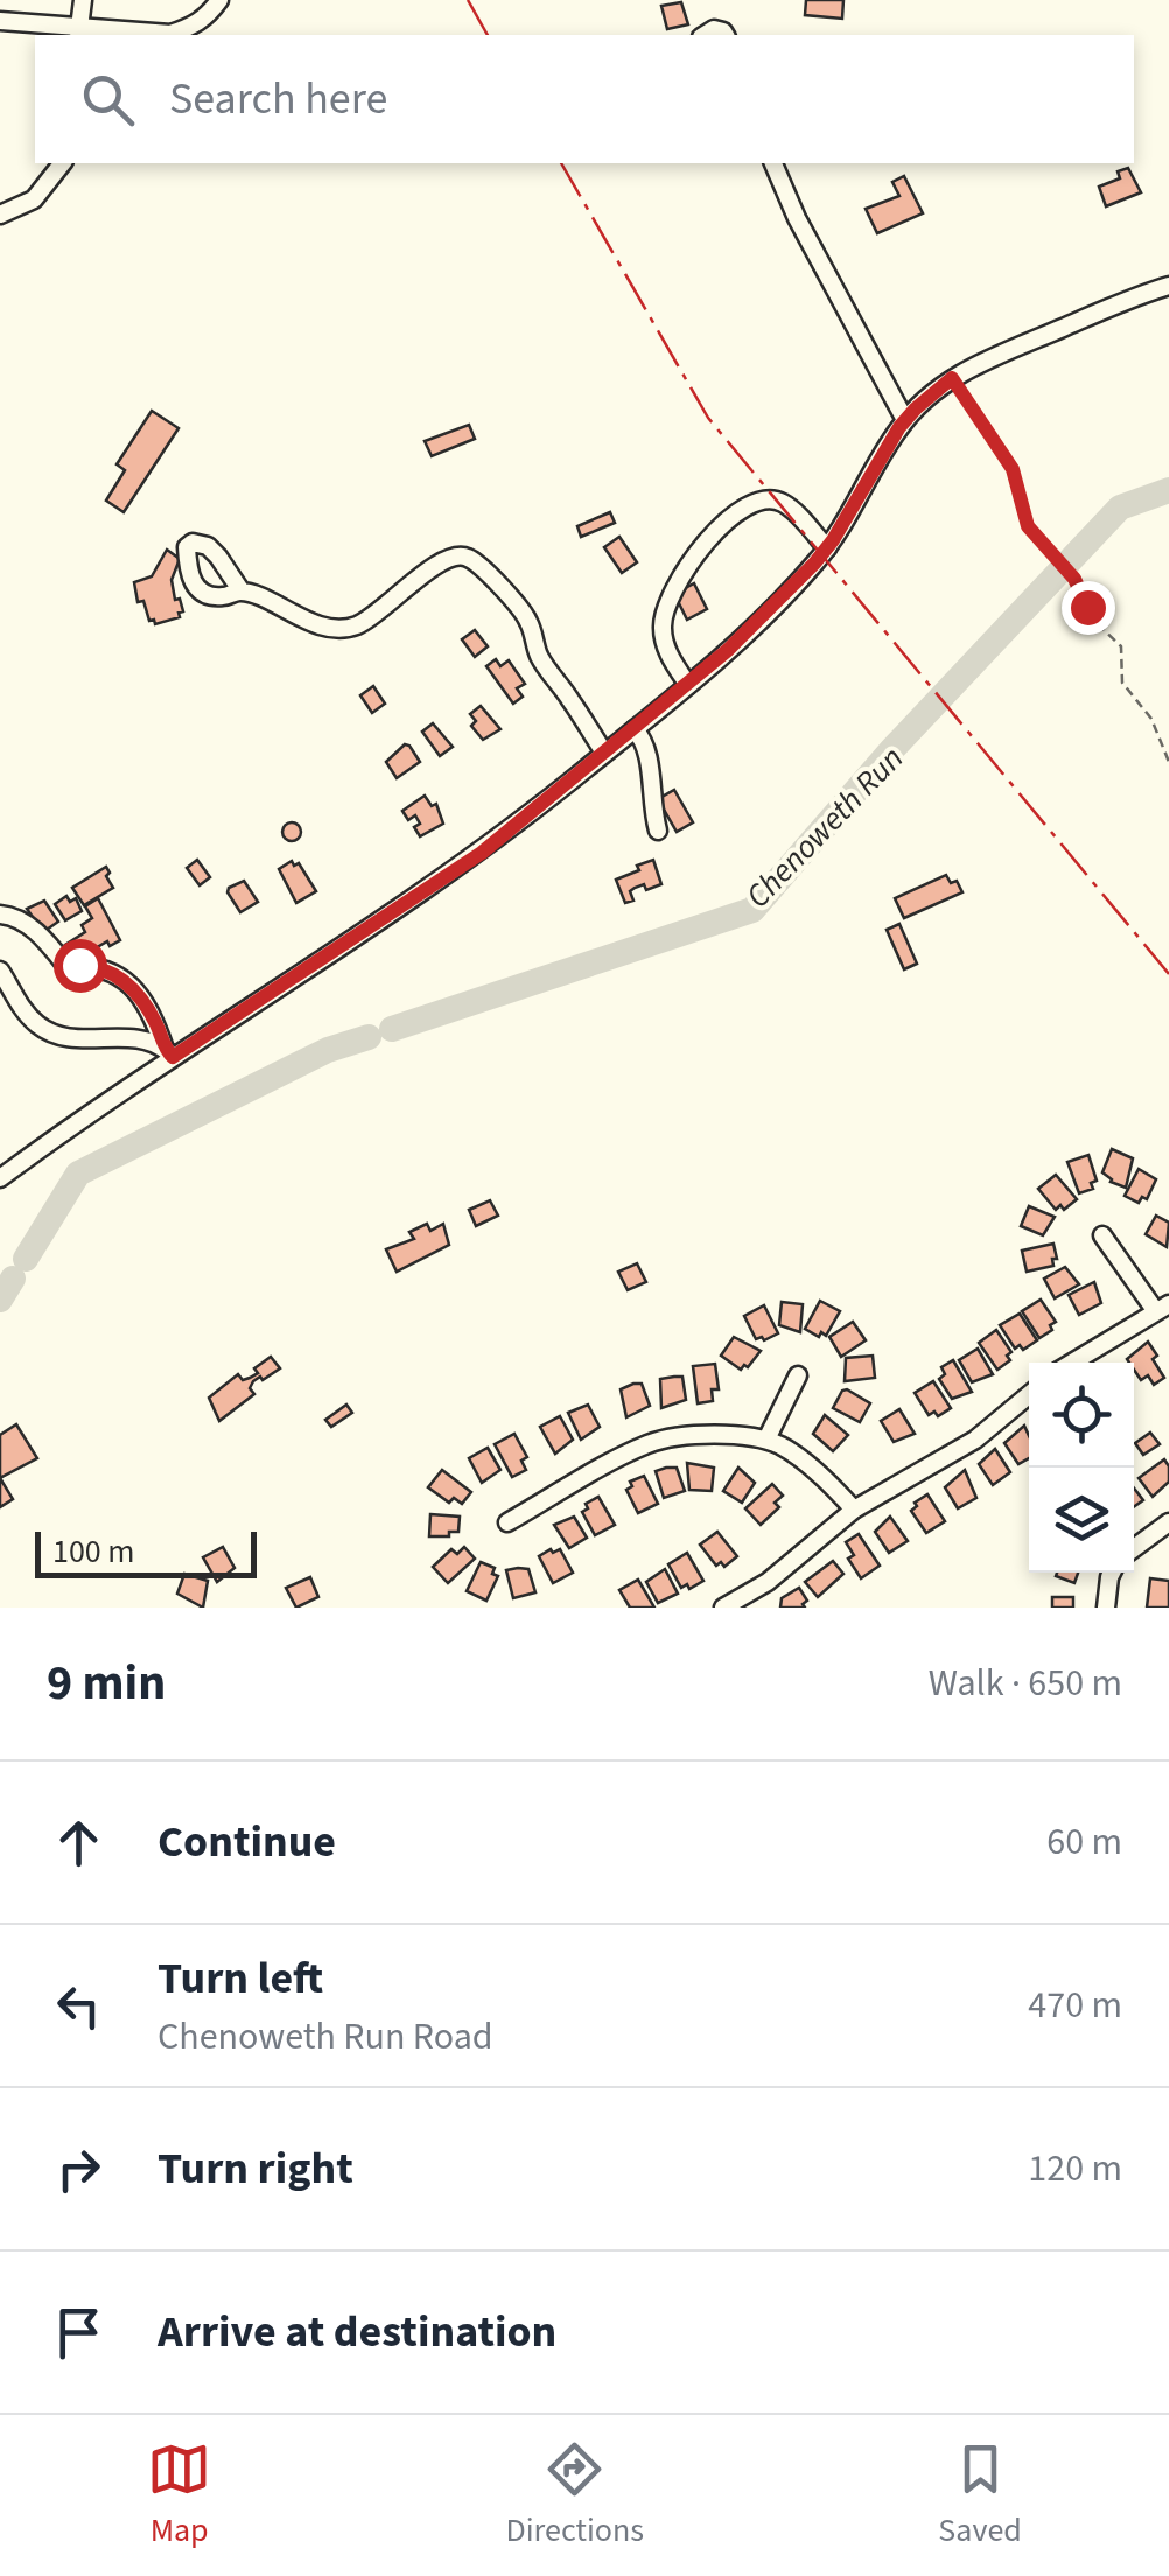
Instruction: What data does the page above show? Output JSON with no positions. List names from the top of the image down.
{
  "water": ["Chenoweth Run"],
  "scale_bar": "100 m",
  "page": {
    "search": "Search here",
    "scale": "100 m",
    "heading": ["9 min", "Walk · 650 m"],
    "list": [
      ["Continue", "60 m"],
      ["Turn left", "Chenoweth Run Road", "470 m"],
      ["Turn right", "120 m"],
      "Arrive at destination"
    ],
    "nav": ["Map", "Directions", "Saved"]
  }
}
